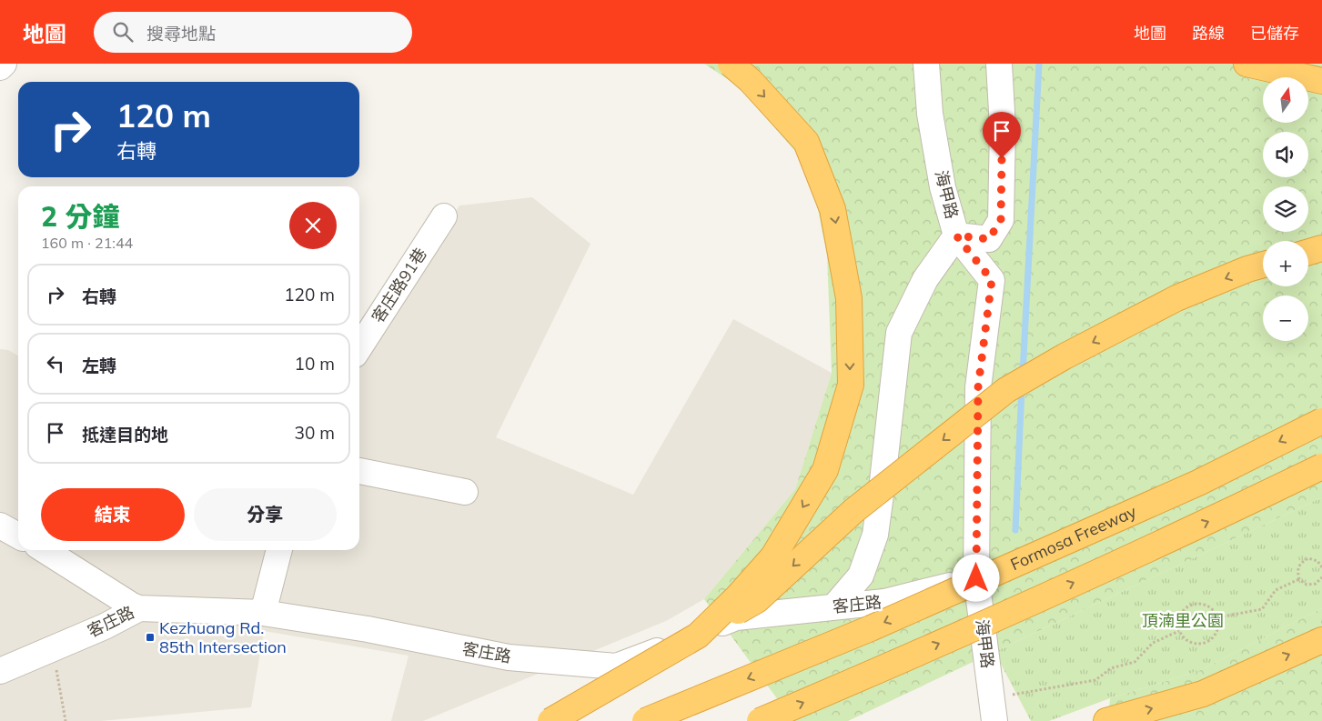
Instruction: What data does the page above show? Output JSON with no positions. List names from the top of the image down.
{
  "streets": {
    "highway": ["Formosa Freeway"],
    "street": ["海甲路", "客庄路91巷", "客庄路"]
  },
  "crossings": [
    ["海甲路", "客庄路"]
  ],
  "parks": ["頂湳里公園"],
  "places": {
    "transit": ["Kezhuang Rd. 85th Intersection"]
  },
  "north": "top",
  "page": {
    "header": "地圖",
    "search": "搜尋地點",
    "nav": ["地圖", "路線", "已儲存"],
    "map_buttons": ["+", "−"],
    "turn": ["120 m", "右轉"],
    "heading": ["2 分鐘", "160 m · 21:44"],
    "list": [
      {
        "name": "右轉",
        "value": "120 m"
      },
      {
        "name": "左轉",
        "value": "10 m"
      },
      {
        "name": "抵達目的地",
        "value": "30 m"
      }
    ],
    "buttons": ["結束", "分享"]
  }
}
